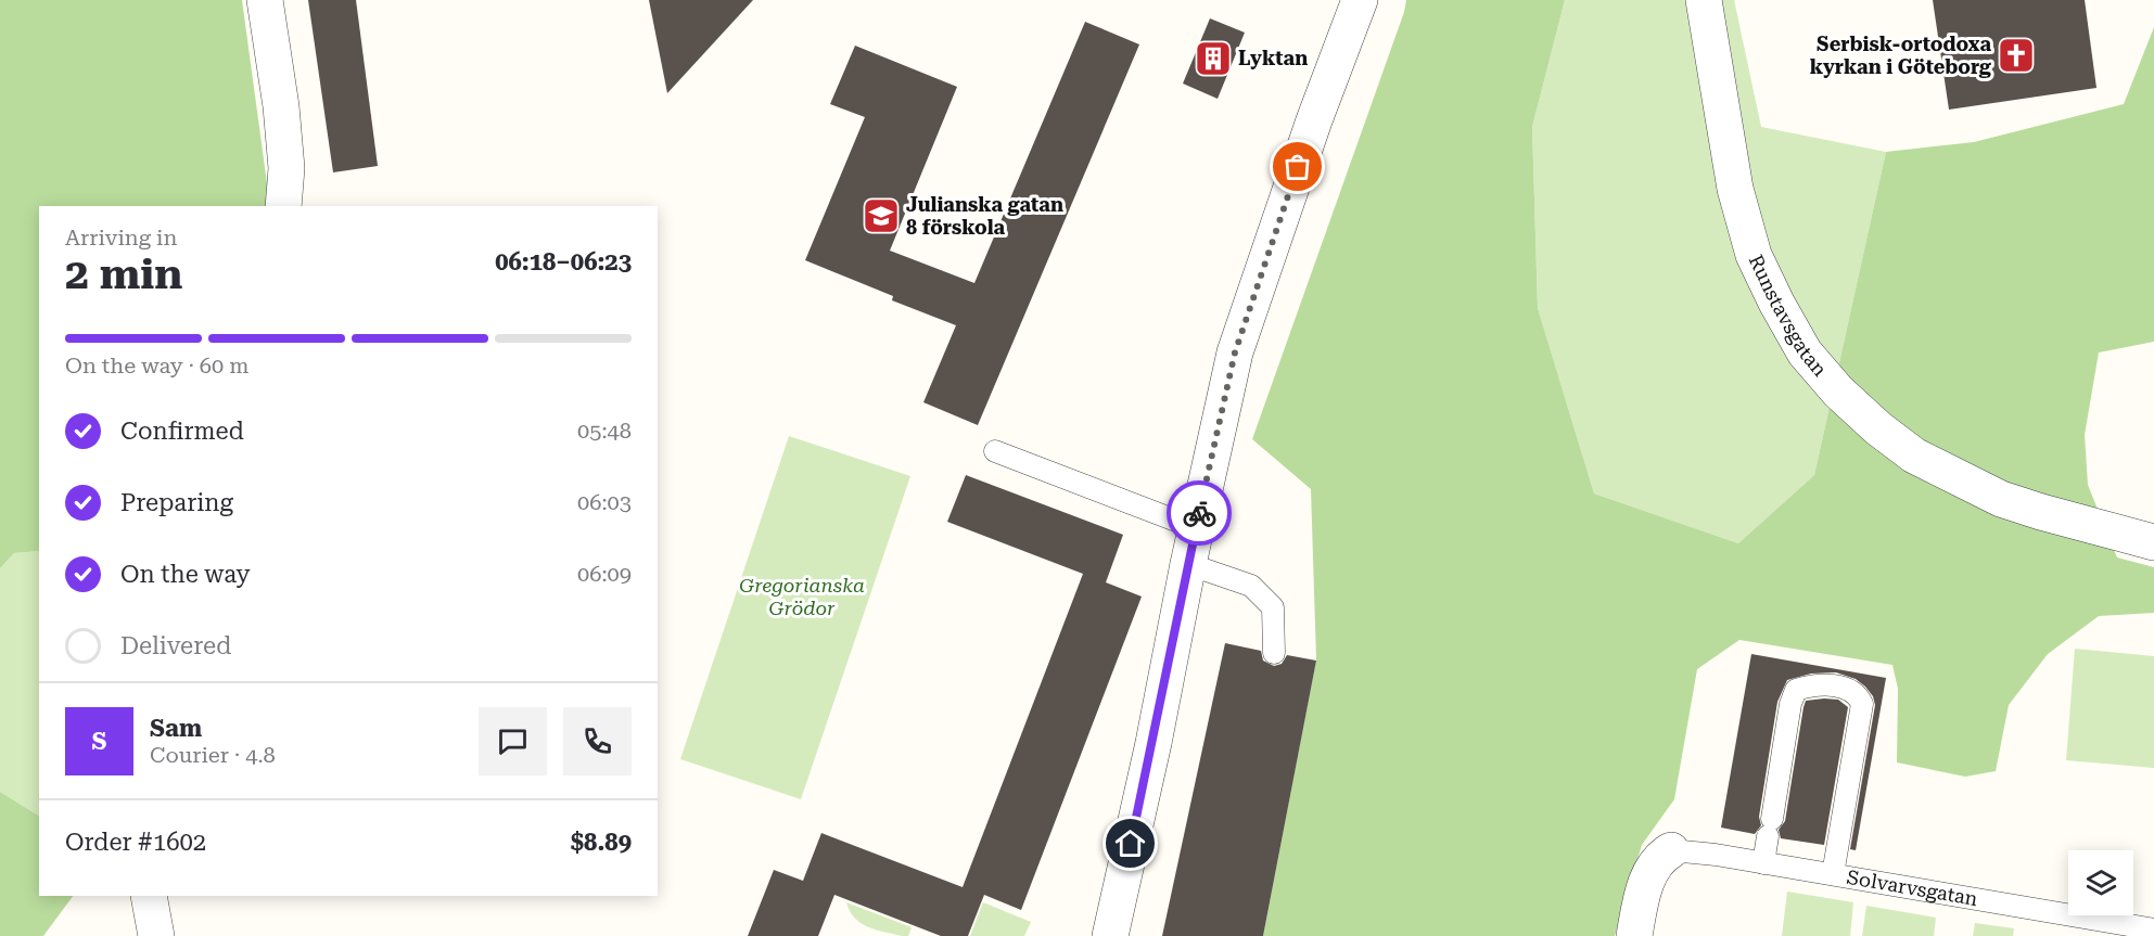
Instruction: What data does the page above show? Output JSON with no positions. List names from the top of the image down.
{
  "streets": {
    "street": ["Runstavsgatan"],
    "lane": ["Solvarvsgatan"]
  },
  "parks": ["Gregorianska Grödor"],
  "places": {
    "church": ["Serbisk-ortodoxa kyrkan i Göteborg"],
    "building": ["Lyktan"],
    "school or university": ["Julianska gatan 8 förskola"]
  },
  "page": {
    "heading": ["2 min", "Arriving in", "06:18–06:23"],
    "panel": [
      "Sam",
      "Courier · 4.8",
      "Order #1602",
      "$8.89"
    ],
    "bar": "On the way · 60 m",
    "list": [
      ["Confirmed", "05:48"],
      ["Preparing", "06:03"],
      ["On the way", "06:09"],
      "Delivered"
    ],
    "round": "S"
  }
}
